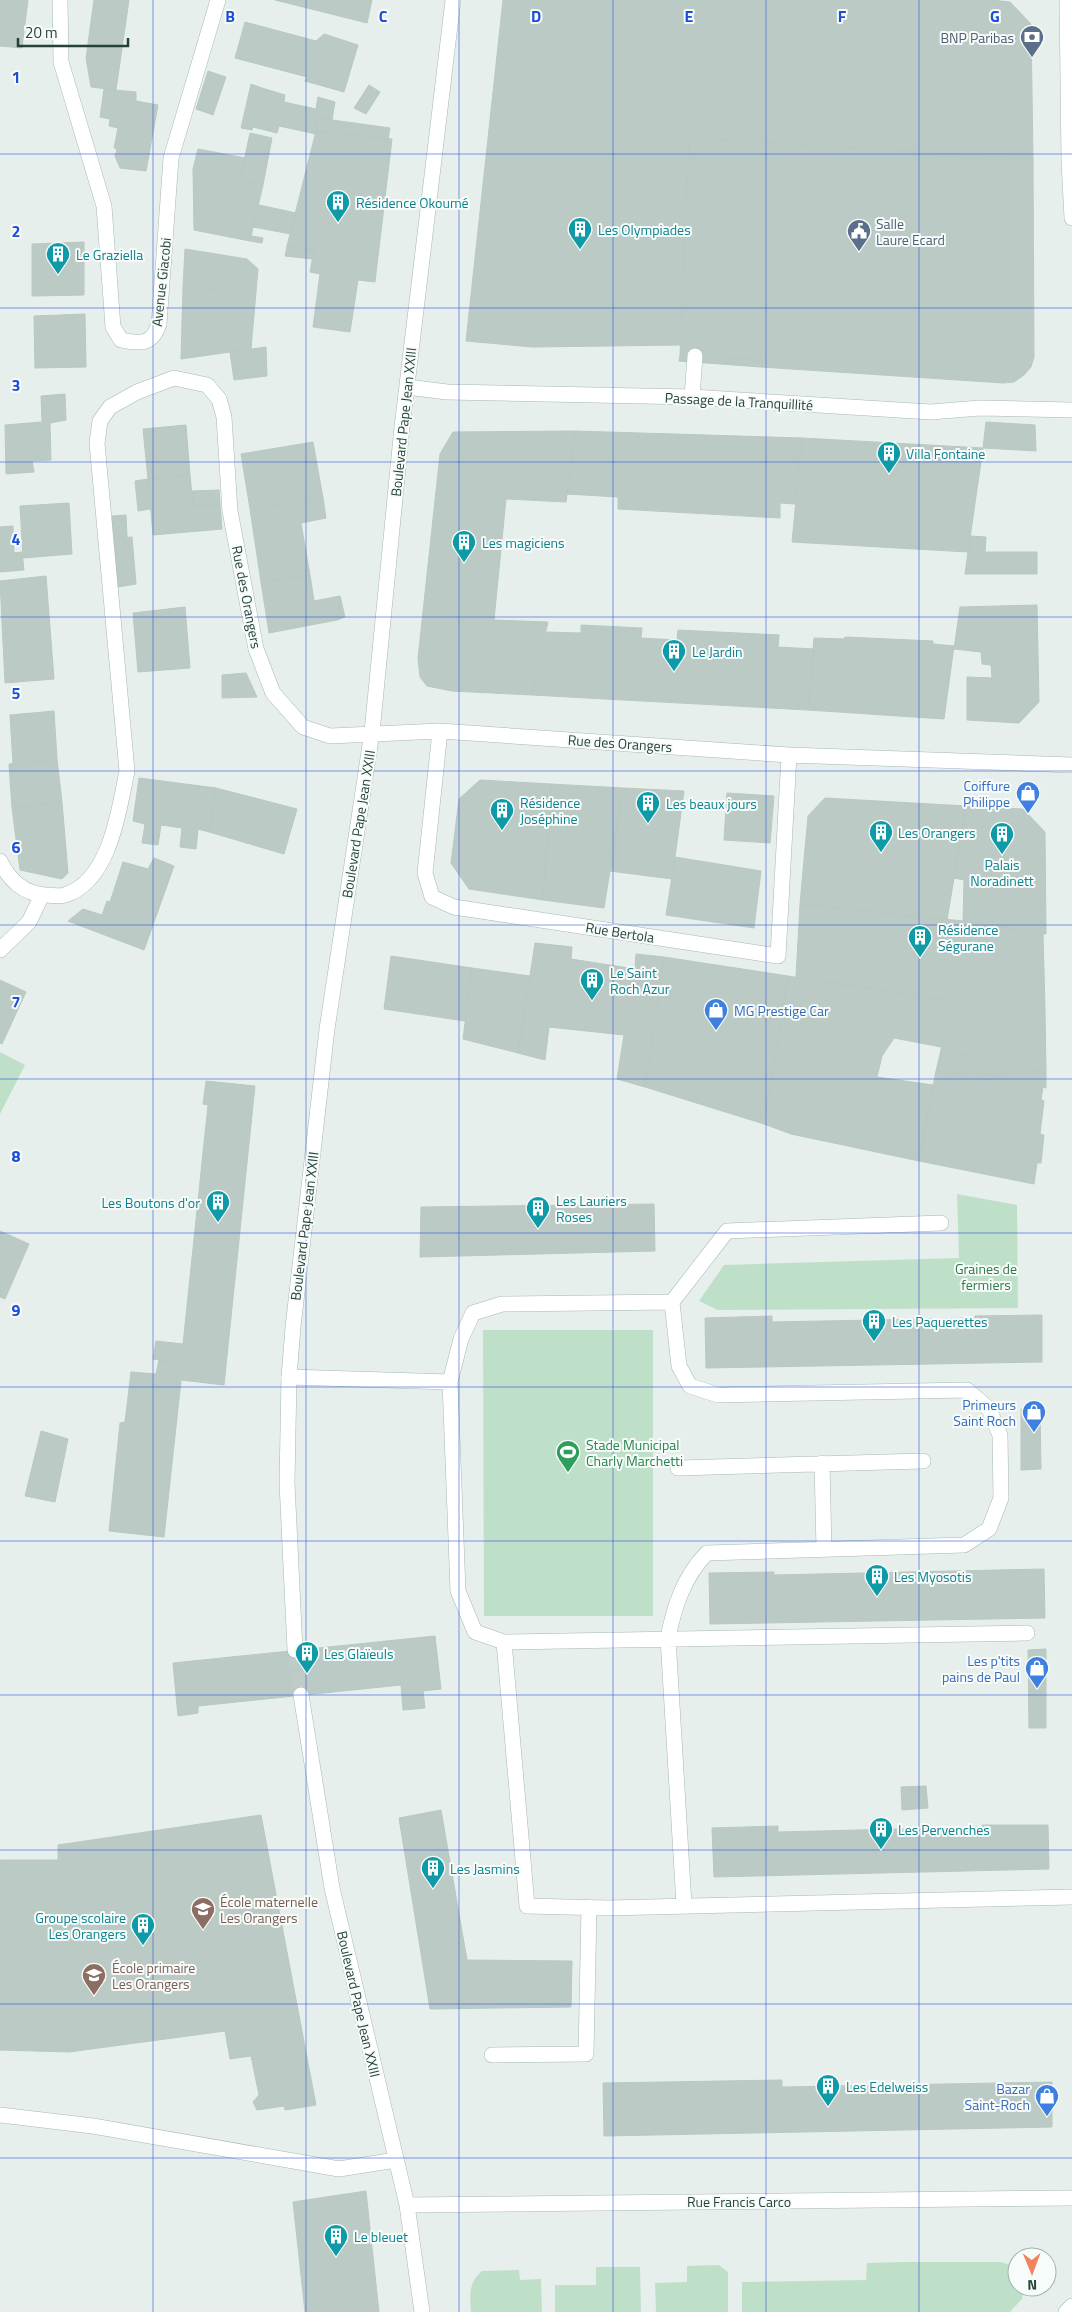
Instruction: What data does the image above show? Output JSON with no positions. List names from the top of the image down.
{
  "streets": {
    "street": [
      "Avenue Giacobi",
      "Passage de la Tranquillité",
      "Boulevard Pape Jean XXIII",
      "Rue des Orangers",
      "Rue Bertola",
      "Rue Francis Carco"
    ]
  },
  "crossings": [
    ["Passage de la Tranquillité", "Boulevard Pape Jean XXIII"],
    ["Boulevard Pape Jean XXIII", "Rue des Orangers"],
    ["Boulevard Pape Jean XXIII", "Rue Francis Carco"],
    ["Rue des Orangers", "Rue Bertola"]
  ],
  "parks": ["Graines de fermiers"],
  "places": {
    "bank": ["BNP Paribas"],
    "building": [
      "Résidence Okoumé",
      "Les Olympiades",
      "Le Graziella",
      "Villa Fontaine",
      "Les magiciens",
      "Le Jardin",
      "Les beaux jours",
      "Résidence Joséphine",
      "Les Orangers",
      "Palais Noradinett",
      "Résidence Ségurane",
      "Le Saint Roch Azur",
      "Les Boutons d'or",
      "Les Lauriers Roses",
      "Les Paquerettes",
      "Les Myosotis",
      "Les Glaïeuls",
      "Les Pervenches",
      "Les Jasmins",
      "Groupe scolaire Les Orangers",
      "Les Edelweiss",
      "Le bleuet"
    ],
    "public building": ["Salle Laure Ecard"],
    "shop": [
      "Coiffure Philippe",
      "MG Prestige Car",
      "Primeurs Saint Roch",
      "Les p'tits pains de Paul",
      "Bazar Saint-Roch"
    ],
    "sports": ["Stade Municipal Charly Marchetti"],
    "school or university": ["École maternelle Les Orangers", "École primaire Les Orangers"]
  },
  "scale_bar": "20 m",
  "north": "bottom",
  "grid": {
    "columns": [
      "B",
      "C",
      "D",
      "E",
      "F",
      "G"
    ],
    "rows": [
      "1",
      "2",
      "3",
      "4",
      "5",
      "6",
      "7",
      "8",
      "9"
    ]
  }
}
